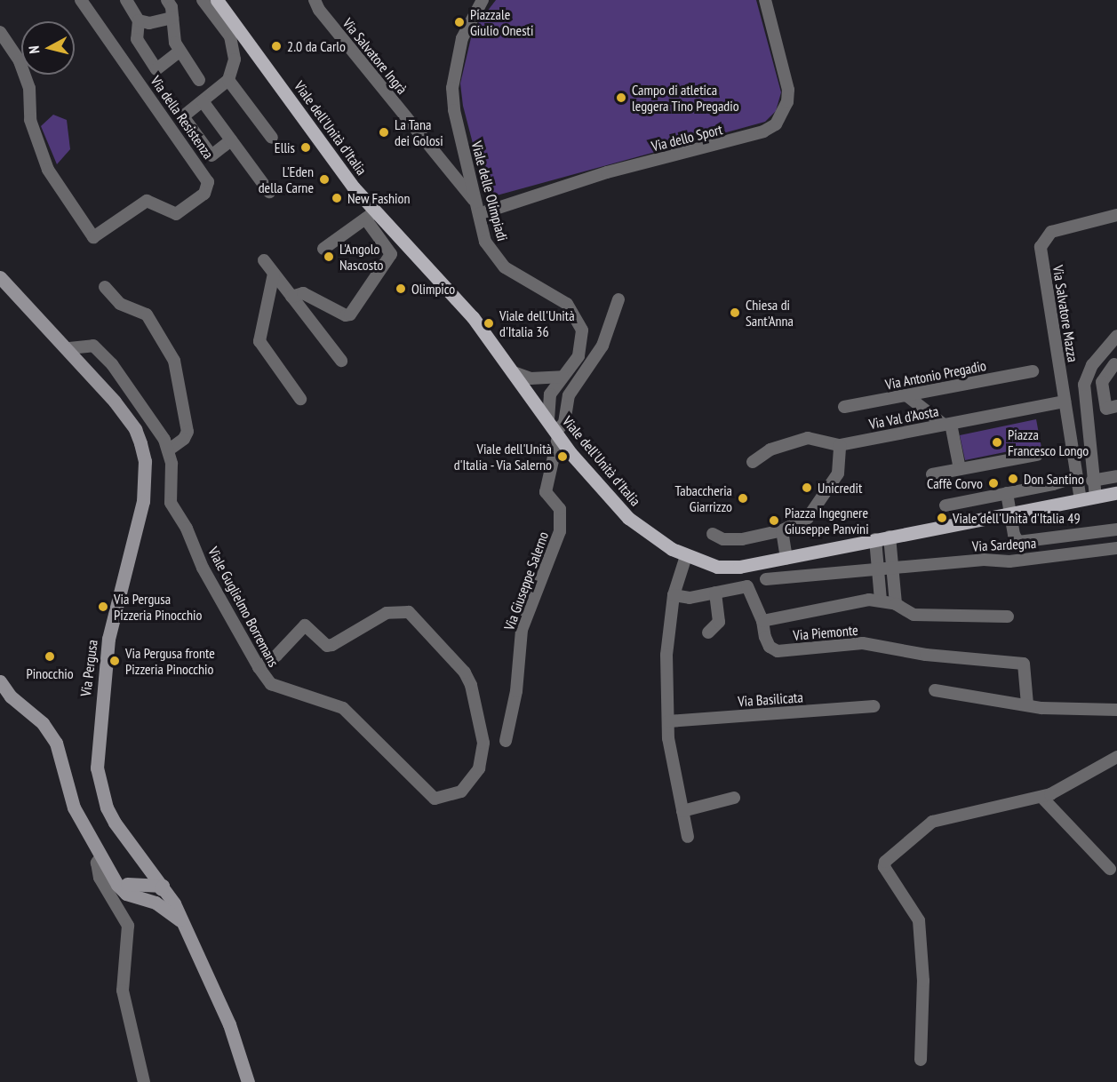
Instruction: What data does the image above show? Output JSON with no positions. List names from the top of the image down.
{
  "streets": {
    "main road": ["Viale dell'Unità d'Italia", "Via Pergusa"],
    "street": [
      "Via Salvatore Ingrà",
      "Via della Resistenza",
      "Via dello Sport",
      "Viale delle Olimpiadi",
      "Via Salvatore Mazza",
      "Via Antonio Pregadio",
      "Via Val d'Aosta",
      "Via Sardegna",
      "Via Giuseppe Salerno",
      "Viale Guglielmo Borremans",
      "Via Piemonte",
      "Via Basilicata"
    ]
  },
  "crossings": [
    ["Via Salvatore Ingrà", "Via dello Sport"],
    ["Via Salvatore Ingrà", "Viale delle Olimpiadi"],
    ["Viale dell'Unità d'Italia", "Viale delle Olimpiadi"],
    ["Viale dell'Unità d'Italia", "Via Salvatore Mazza"],
    ["Viale dell'Unità d'Italia", "Via Sardegna"],
    ["Viale dell'Unità d'Italia", "Via Giuseppe Salerno"],
    ["Via dello Sport", "Viale delle Olimpiadi"],
    ["Via Salvatore Mazza", "Via Val d'Aosta"],
    ["Viale Guglielmo Borremans", "Via Pergusa"]
  ],
  "places": [
    "Piazzale Giulio Onesti",
    "2.0 da Carlo",
    "Campo di atletica leggera Tino Pregadio",
    "La Tana dei Golosi",
    "Ellis",
    "L'Eden della Carne",
    "New Fashion",
    "L'Angolo Nascosto",
    "Olimpico",
    "Chiesa di Sant'Anna",
    "Viale dell'Unità d'Italia 36",
    "Piazza Francesco Longo",
    "Viale dell'Unità d'Italia - Via Salerno",
    "Don Santino",
    "Caffè Corvo",
    "Unicredit",
    "Tabaccheria Giarrizzo",
    "Viale dell'Unità d'Italia 49",
    "Piazza Ingegnere Giuseppe Panvini",
    "Via Pergusa Pizzeria Pinocchio",
    "Pinocchio",
    "Via Pergusa fronte Pizzeria Pinocchio"
  ],
  "north": "left"
}
